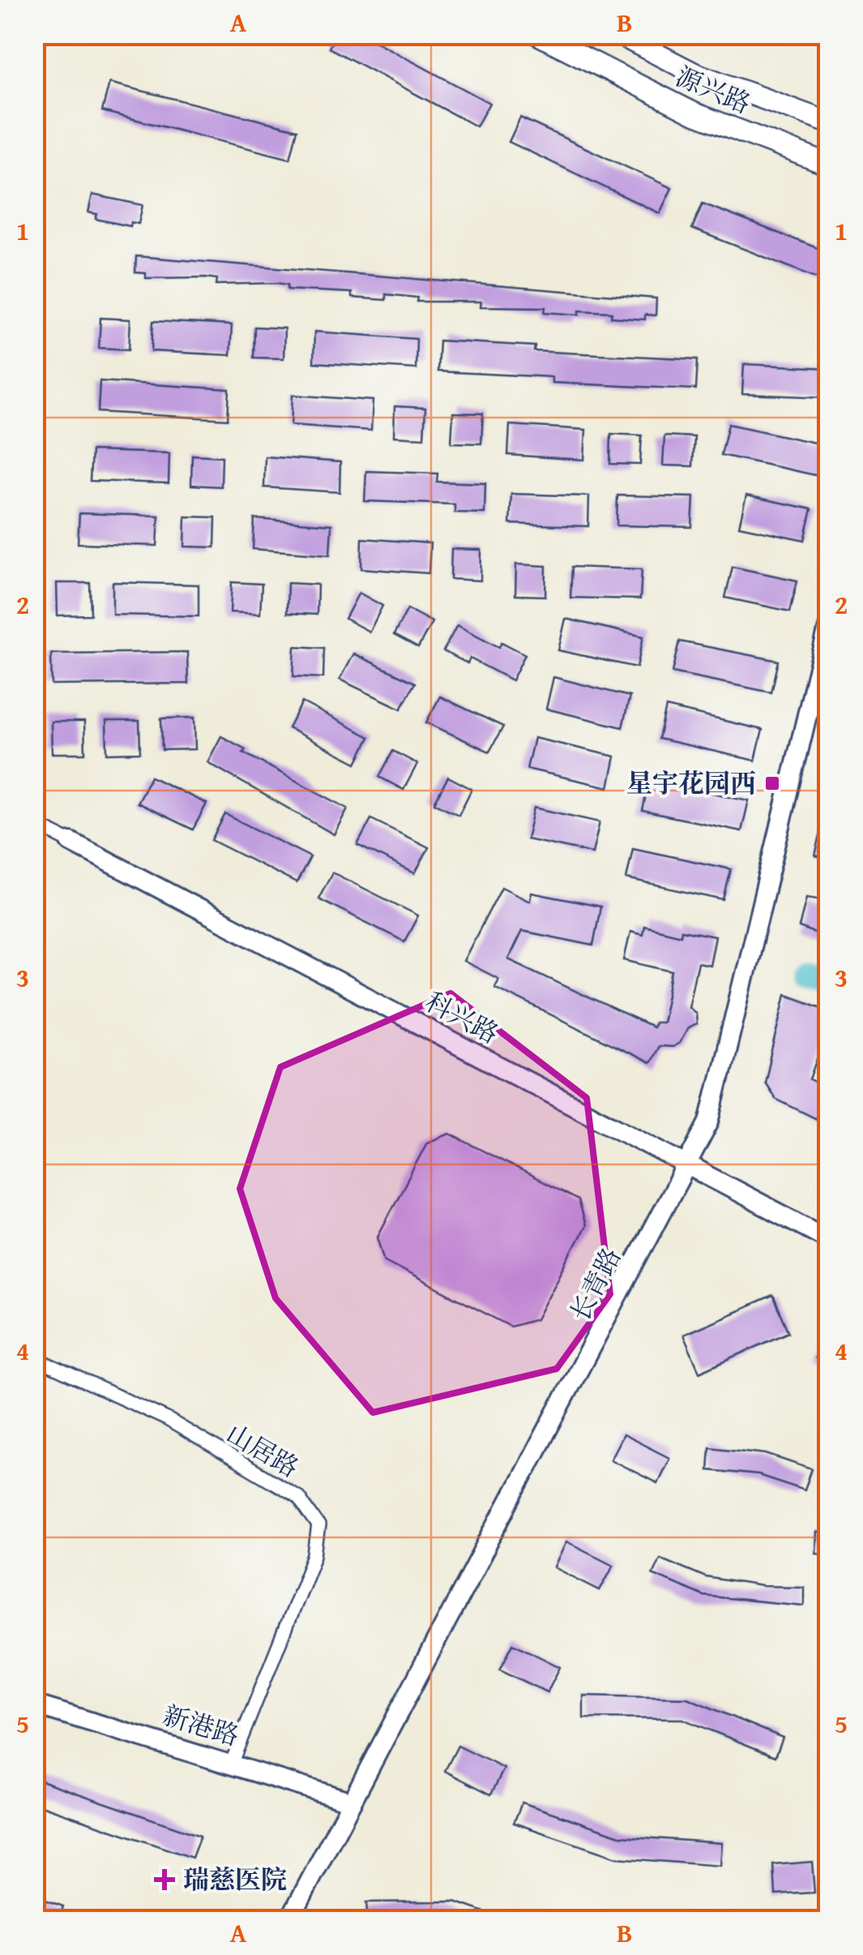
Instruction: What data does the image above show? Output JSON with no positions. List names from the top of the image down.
{
  "streets": {
    "main road": ["源兴路"],
    "street": [
      "科兴路",
      "长青路",
      "山居路",
      "新港路"
    ]
  },
  "crossings": [
    ["科兴路", "长青路"],
    ["长青路", "新港路"],
    ["山居路", "新港路"]
  ],
  "places": {
    "transit": ["星宇花园西"],
    "health": ["瑞慈医院"]
  },
  "grid": {
    "columns": ["A", "B"],
    "rows": [
      "1",
      "2",
      "3",
      "4",
      "5"
    ]
  }
}
